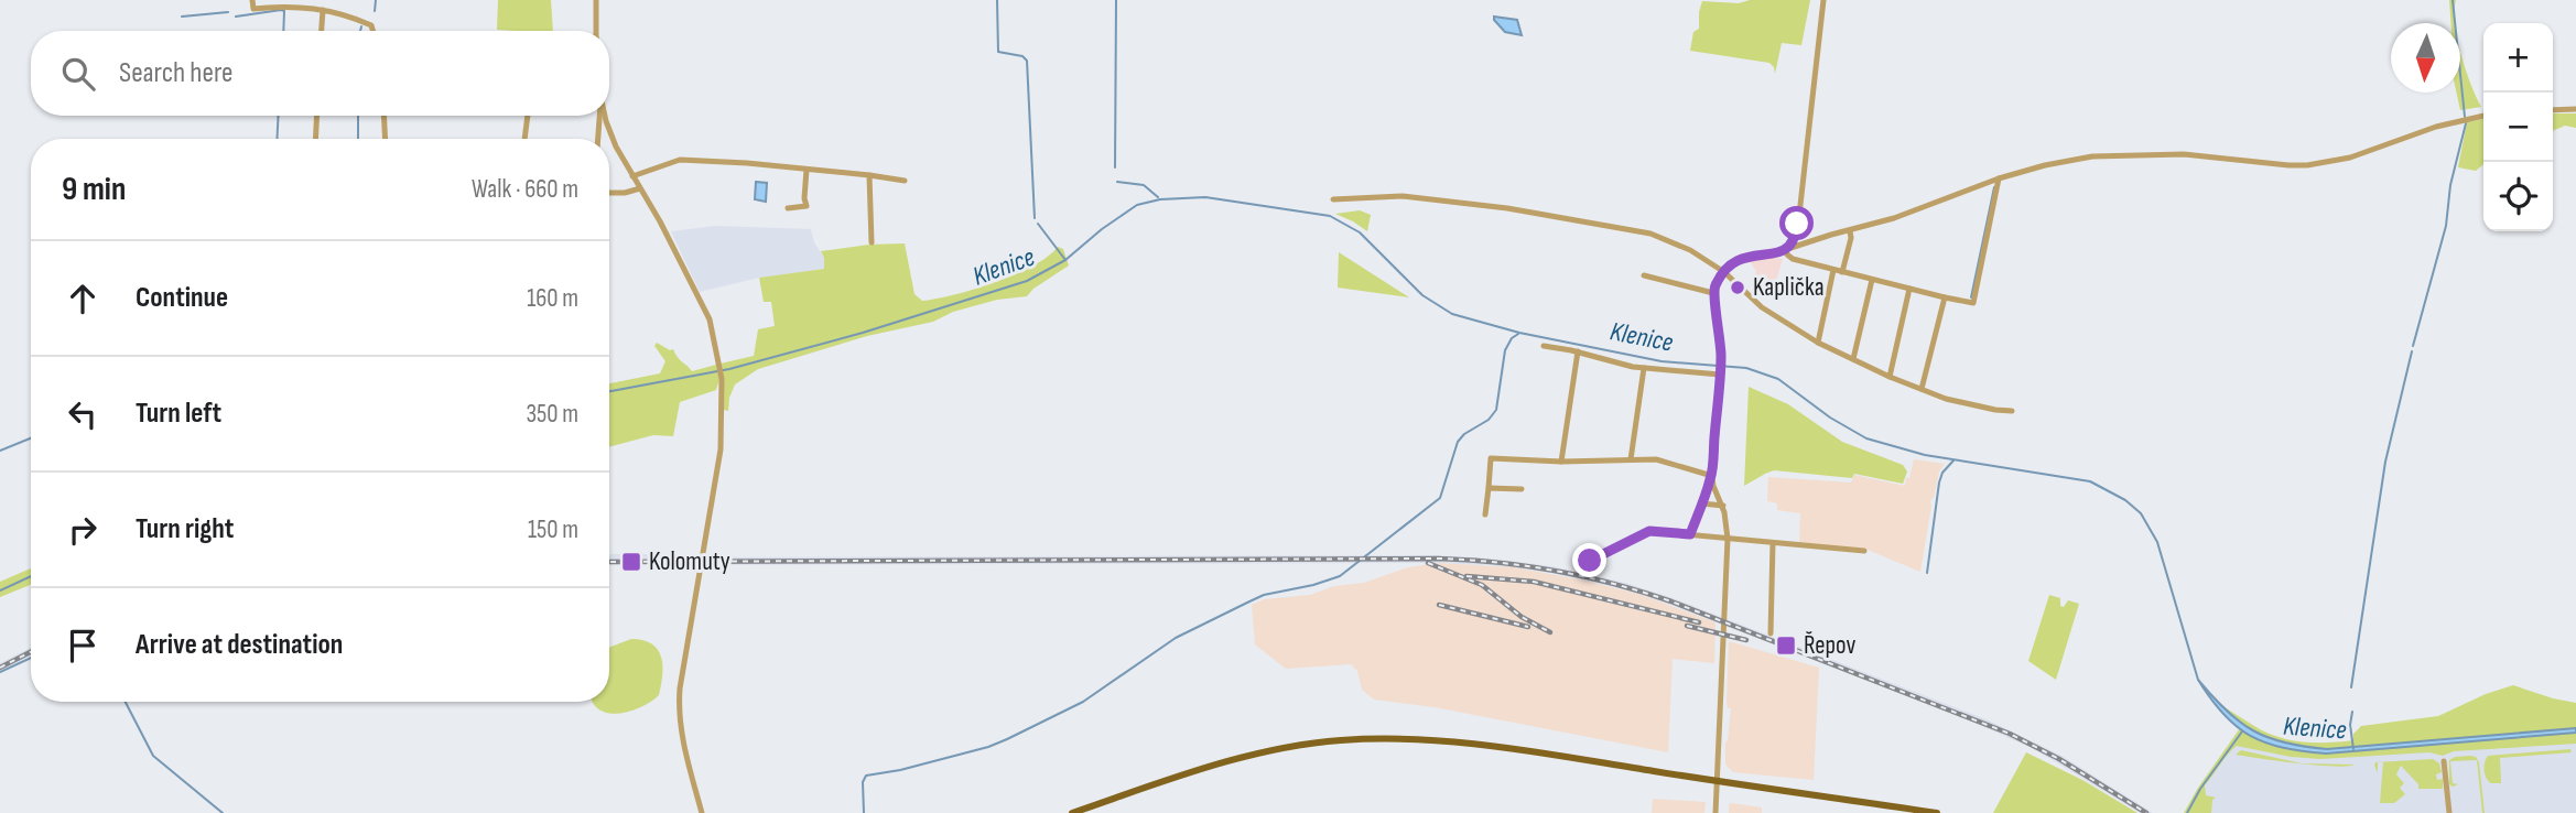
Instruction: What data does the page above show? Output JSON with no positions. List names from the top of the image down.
{
  "water": ["Klenice"],
  "places": {
    "other": ["Kaplička"],
    "transit": ["Kolomuty", "Řepov"]
  },
  "north": "bottom",
  "page": {
    "map_buttons": ["+", "−"],
    "search": "Search here",
    "heading": ["9 min", "Walk · 660 m"],
    "list": [
      ["Continue", "160 m"],
      ["Turn left", "350 m"],
      ["Turn right", "150 m"],
      "Arrive at destination"
    ]
  }
}
